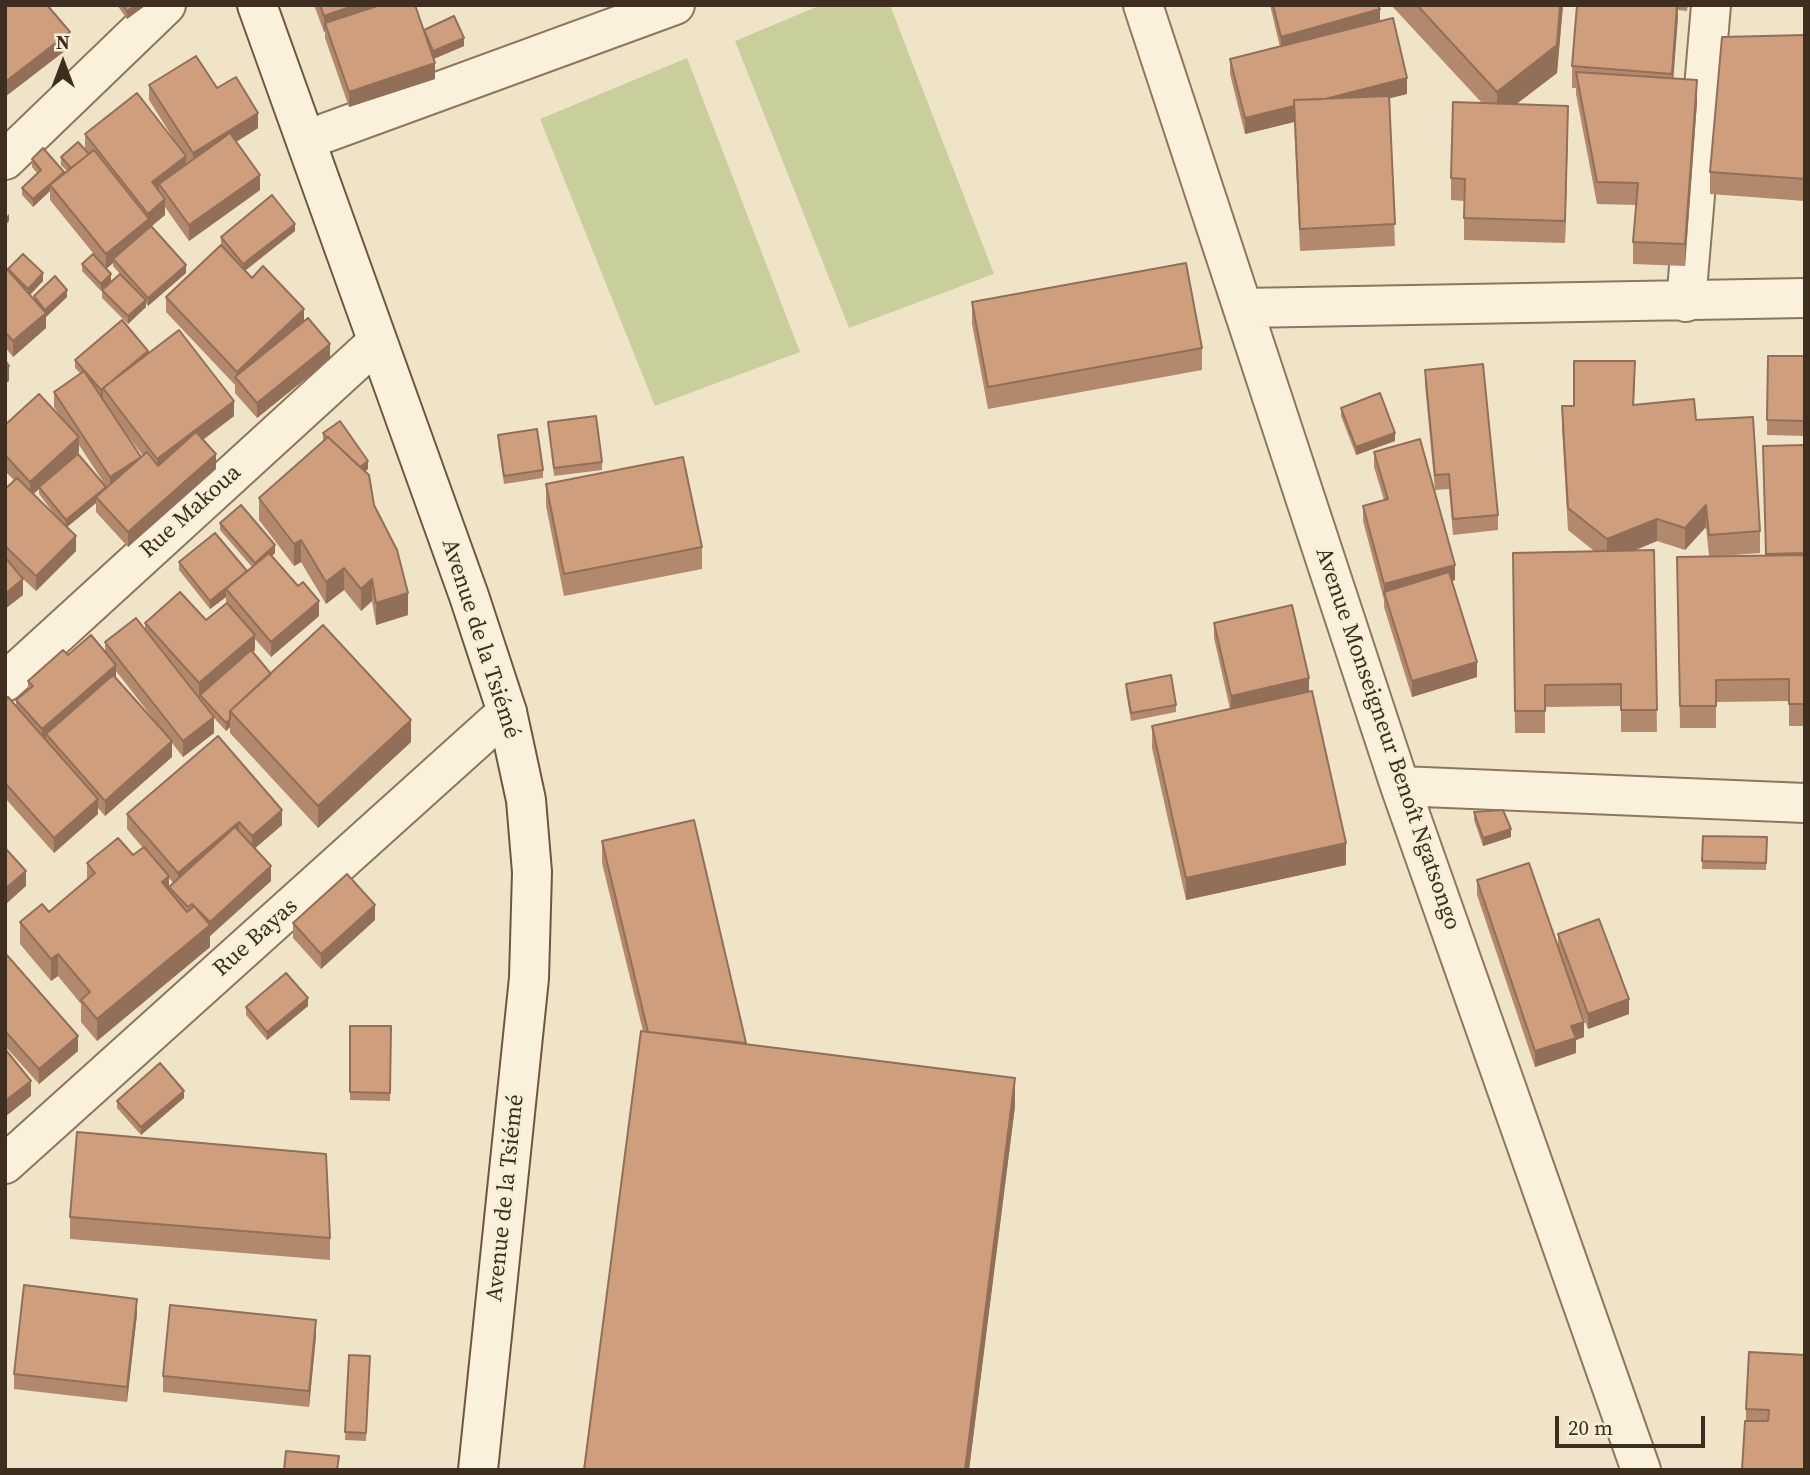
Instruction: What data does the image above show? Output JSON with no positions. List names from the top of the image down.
{
  "streets": {
    "street": [
      "Rue Makoua",
      "Avenue de la Tsiémé",
      "Avenue Monseigneur Benoît Ngatsongo",
      "Rue Bayas"
    ]
  },
  "crossings": [
    ["Rue Makoua", "Avenue de la Tsiémé"],
    ["Avenue de la Tsiémé", "Rue Bayas"]
  ],
  "scale_bar": "20 m",
  "north": "top"
}
